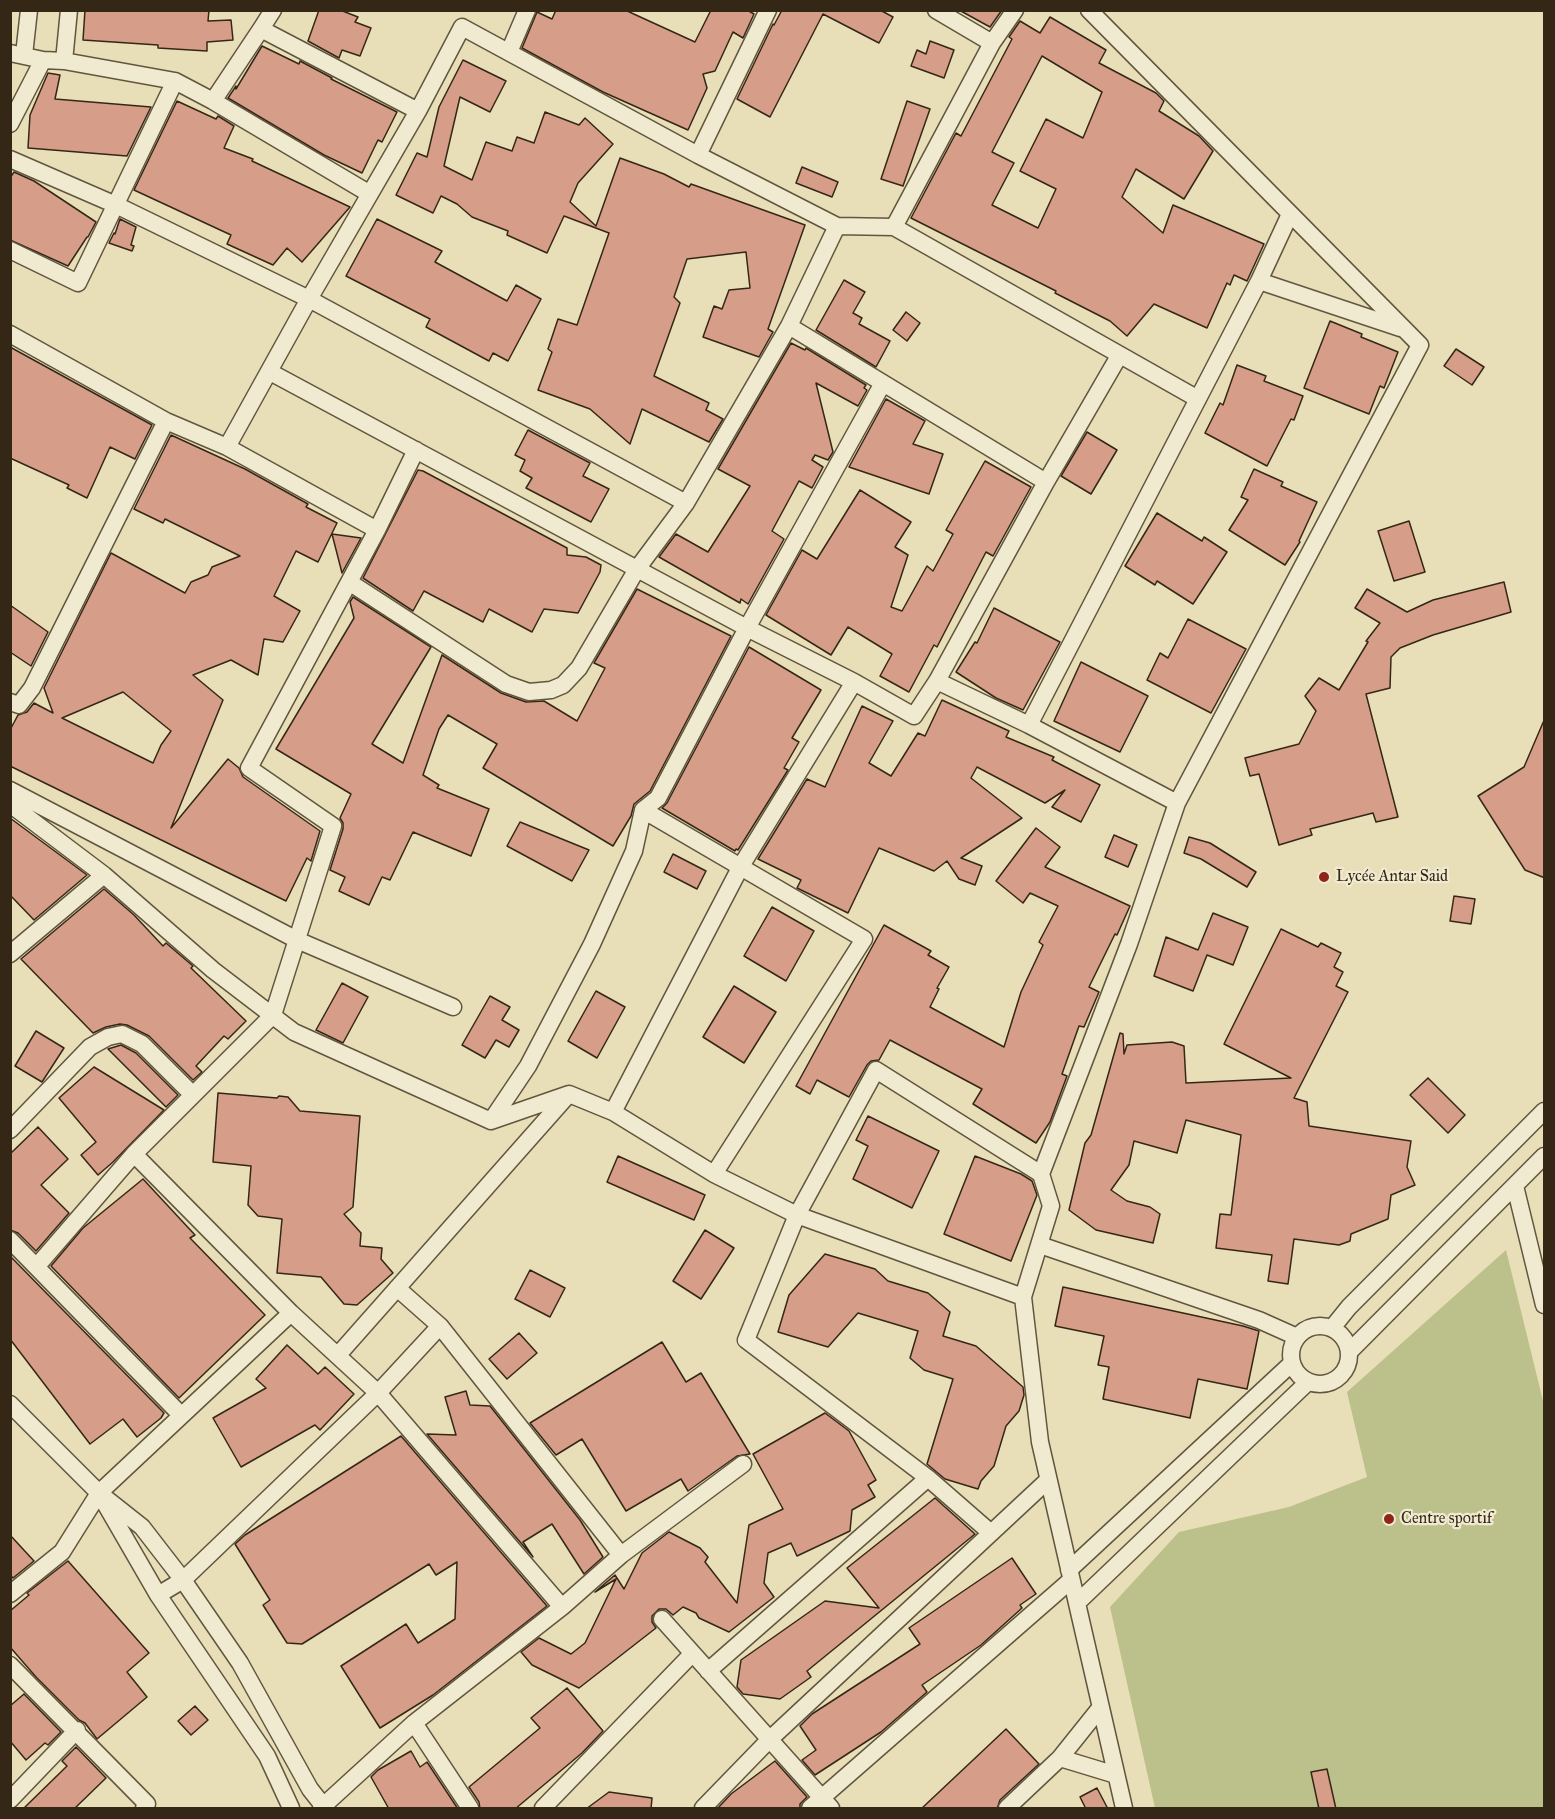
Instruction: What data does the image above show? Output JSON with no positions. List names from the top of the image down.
{
  "places": ["Lycée Antar Said", "Centre sportif"]
}
